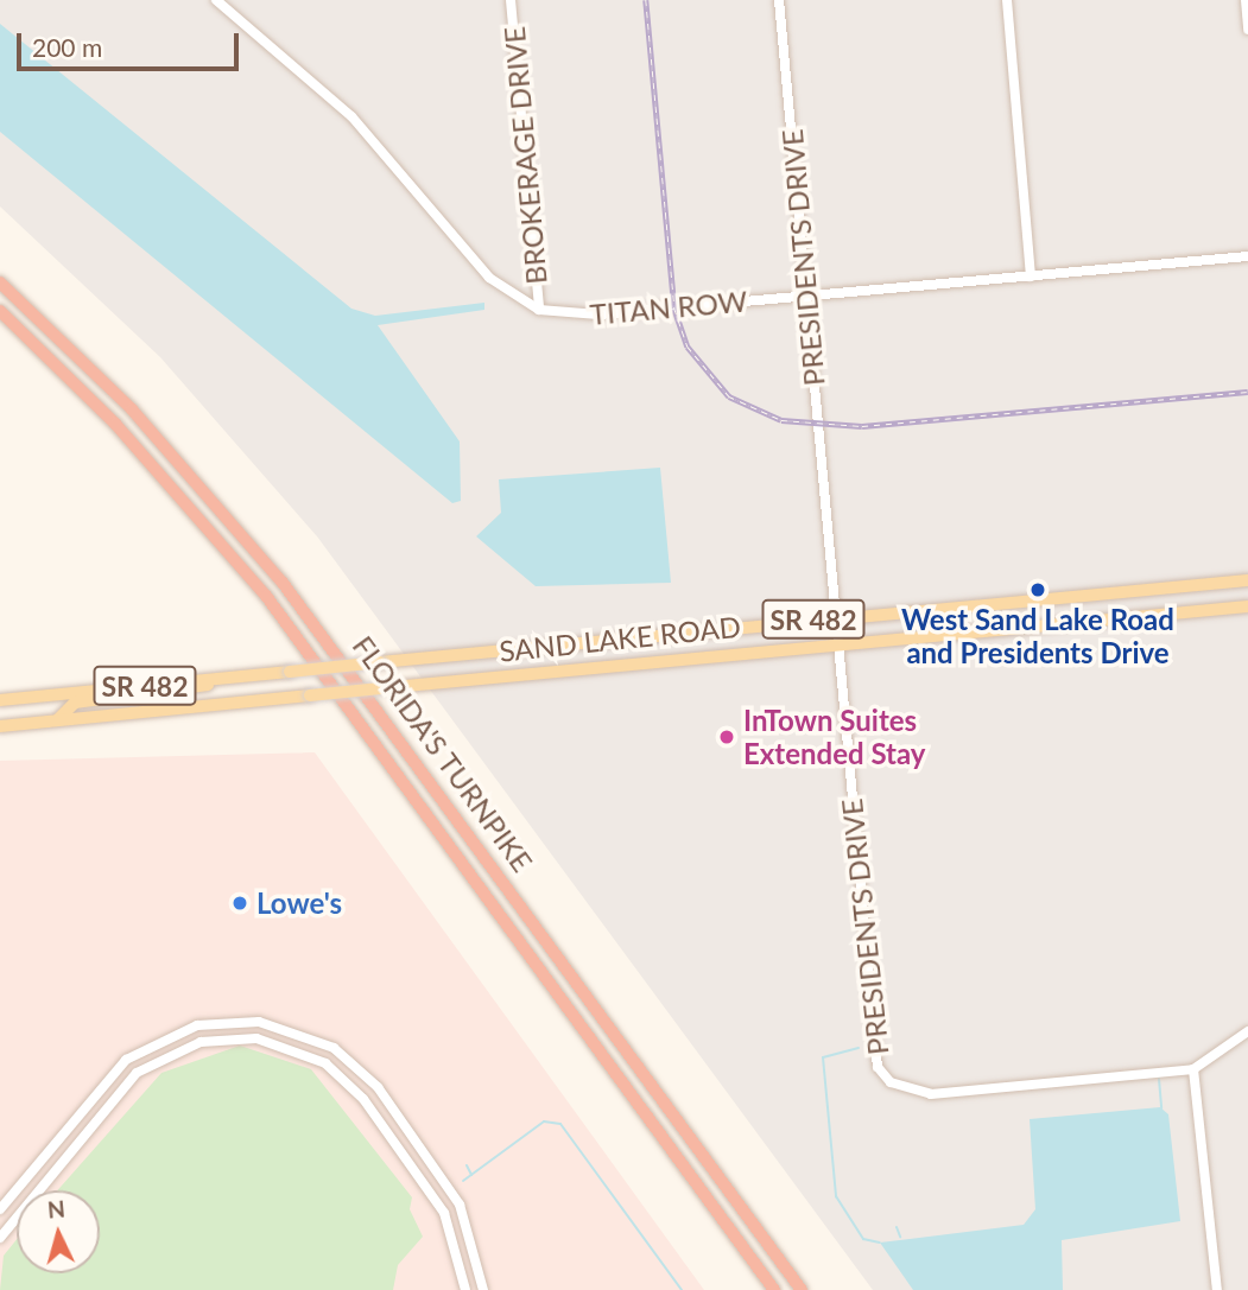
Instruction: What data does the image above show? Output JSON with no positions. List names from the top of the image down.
{
  "streets": {
    "highway": ["FLORIDA'S TURNPIKE"],
    "main road": ["SR 482", "SAND LAKE ROAD"],
    "street": ["BROKERAGE DRIVE", "PRESIDENTS DRIVE", "TITAN ROW"]
  },
  "crossings": [
    ["BROKERAGE DRIVE", "TITAN ROW"],
    ["PRESIDENTS DRIVE", "TITAN ROW"],
    ["PRESIDENTS DRIVE", "SAND LAKE ROAD"],
    ["SR 482", "SAND LAKE ROAD"]
  ],
  "places": ["West Sand Lake Road and Presidents Drive", "InTown Suites Extended Stay", "Lowe's"],
  "scale_bar": "200 m",
  "north": "top"
}
